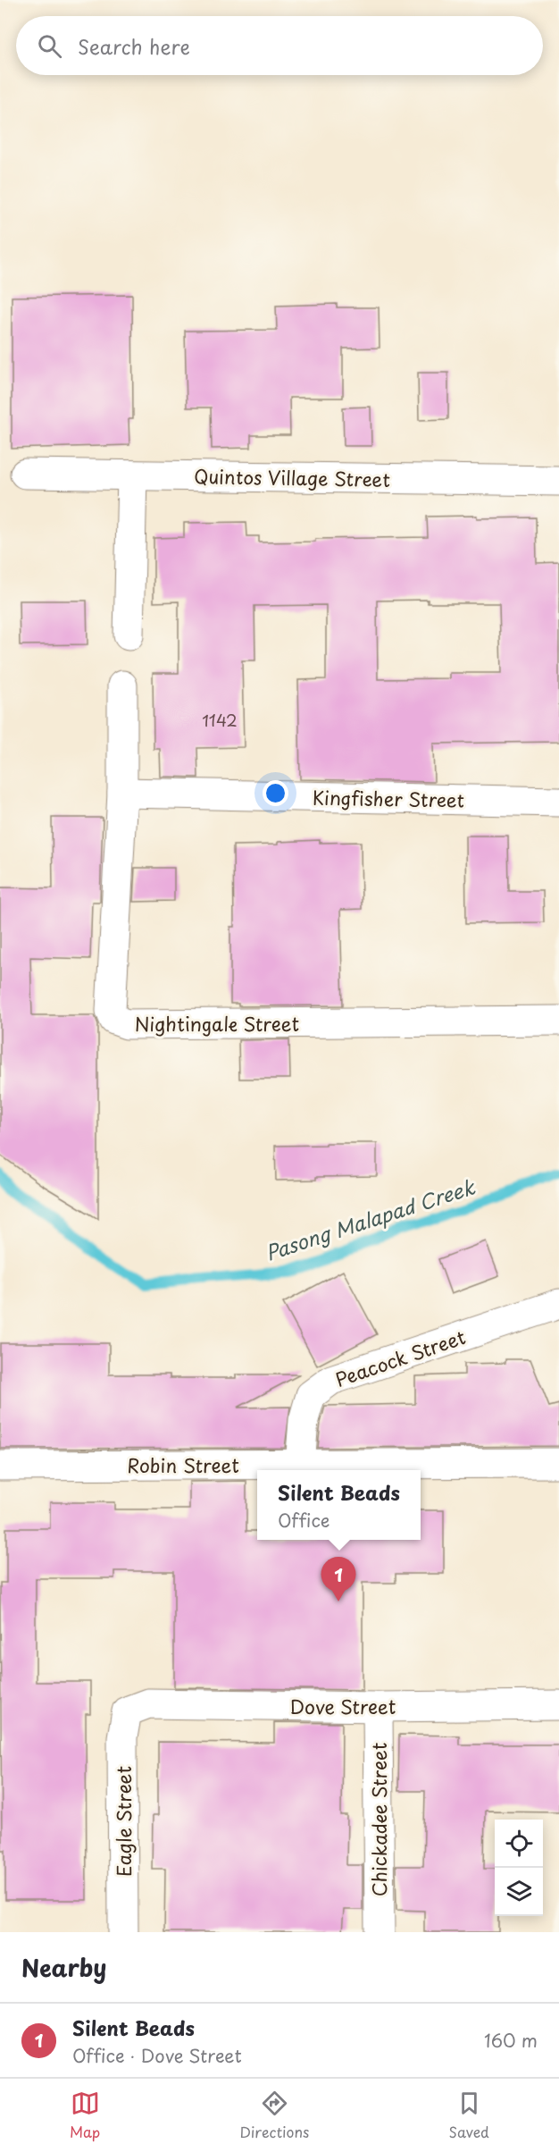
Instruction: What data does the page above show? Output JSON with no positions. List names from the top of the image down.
{
  "streets": {
    "street": [
      "Quintos Village Street",
      "Kingfisher Street",
      "Nightingale Street",
      "Peacock Street",
      "Robin Street",
      "Dove Street",
      "Chickadee Street",
      "Eagle Street"
    ]
  },
  "crossings": [
    ["Kingfisher Street", "Nightingale Street"],
    ["Peacock Street", "Robin Street"],
    ["Dove Street", "Chickadee Street"],
    ["Dove Street", "Eagle Street"]
  ],
  "water": ["Pasong Malapad Creek"],
  "house_numbers": ["1142"],
  "page": {
    "search": "Search here",
    "popup": ["Silent Beads", "Office"],
    "pins": "1",
    "heading": "Nearby",
    "list": [
      {
        "mark": "1",
        "name": "Silent Beads",
        "note": "Office · Dove Street",
        "value": "160 m"
      }
    ],
    "nav": ["Map", "Directions", "Saved"]
  }
}
